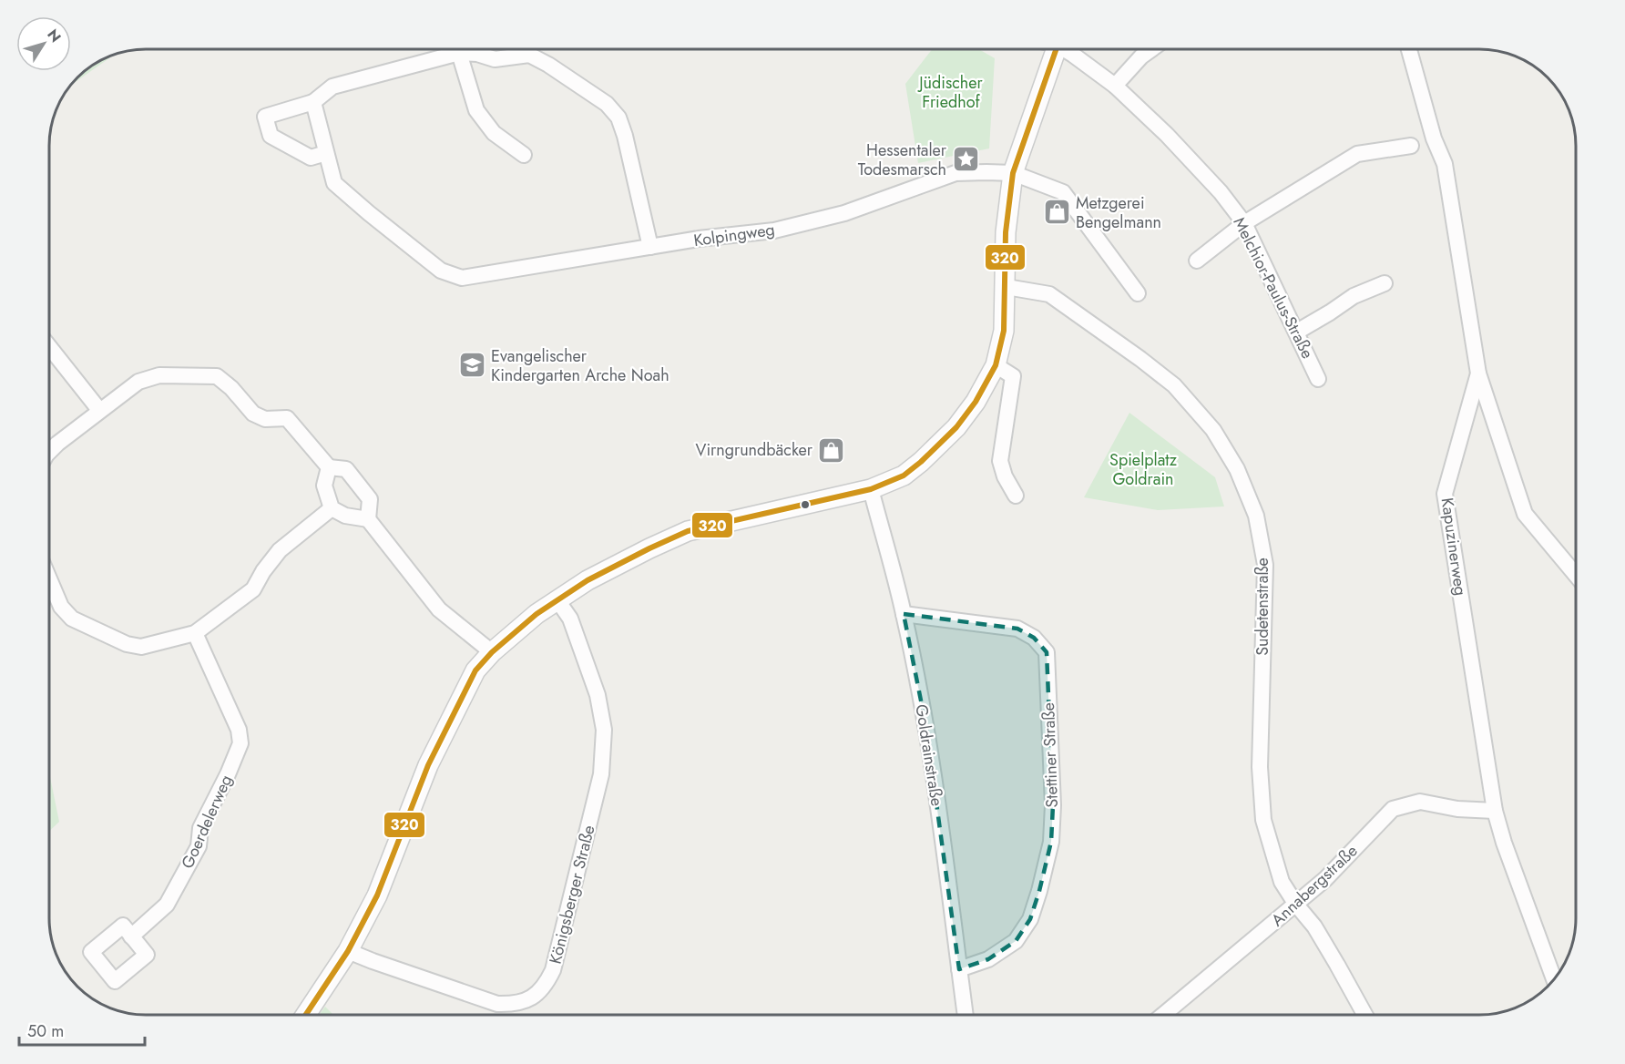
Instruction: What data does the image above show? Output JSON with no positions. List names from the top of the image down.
{
  "streets": {
    "street": [
      "Kolpingweg",
      "Melchior-Paulus-Straße",
      "Kapuzinerweg",
      "Sudetenstraße",
      "Goldrainstraße",
      "Stettiner Straße",
      "Goerdelerweg",
      "Annabergstraße",
      "Königsberger Straße"
    ]
  },
  "crossings": [
    ["Kapuzinerweg", "Annabergstraße"],
    ["Sudetenstraße", "Annabergstraße"],
    ["Goldrainstraße", "Stettiner Straße"]
  ],
  "parks": ["Jüdischer Friedhof", "Spielplatz Goldrain"],
  "places": {
    "place": ["Hessentaler Todesmarsch"],
    "shop": ["Metzgerei Bengelmann", "Virngrundbäcker"],
    "school or university": ["Evangelischer Kindergarten Arche Noah"]
  },
  "lines": ["transit line 320"],
  "scale_bar": "50 m",
  "north": "top right"
}
